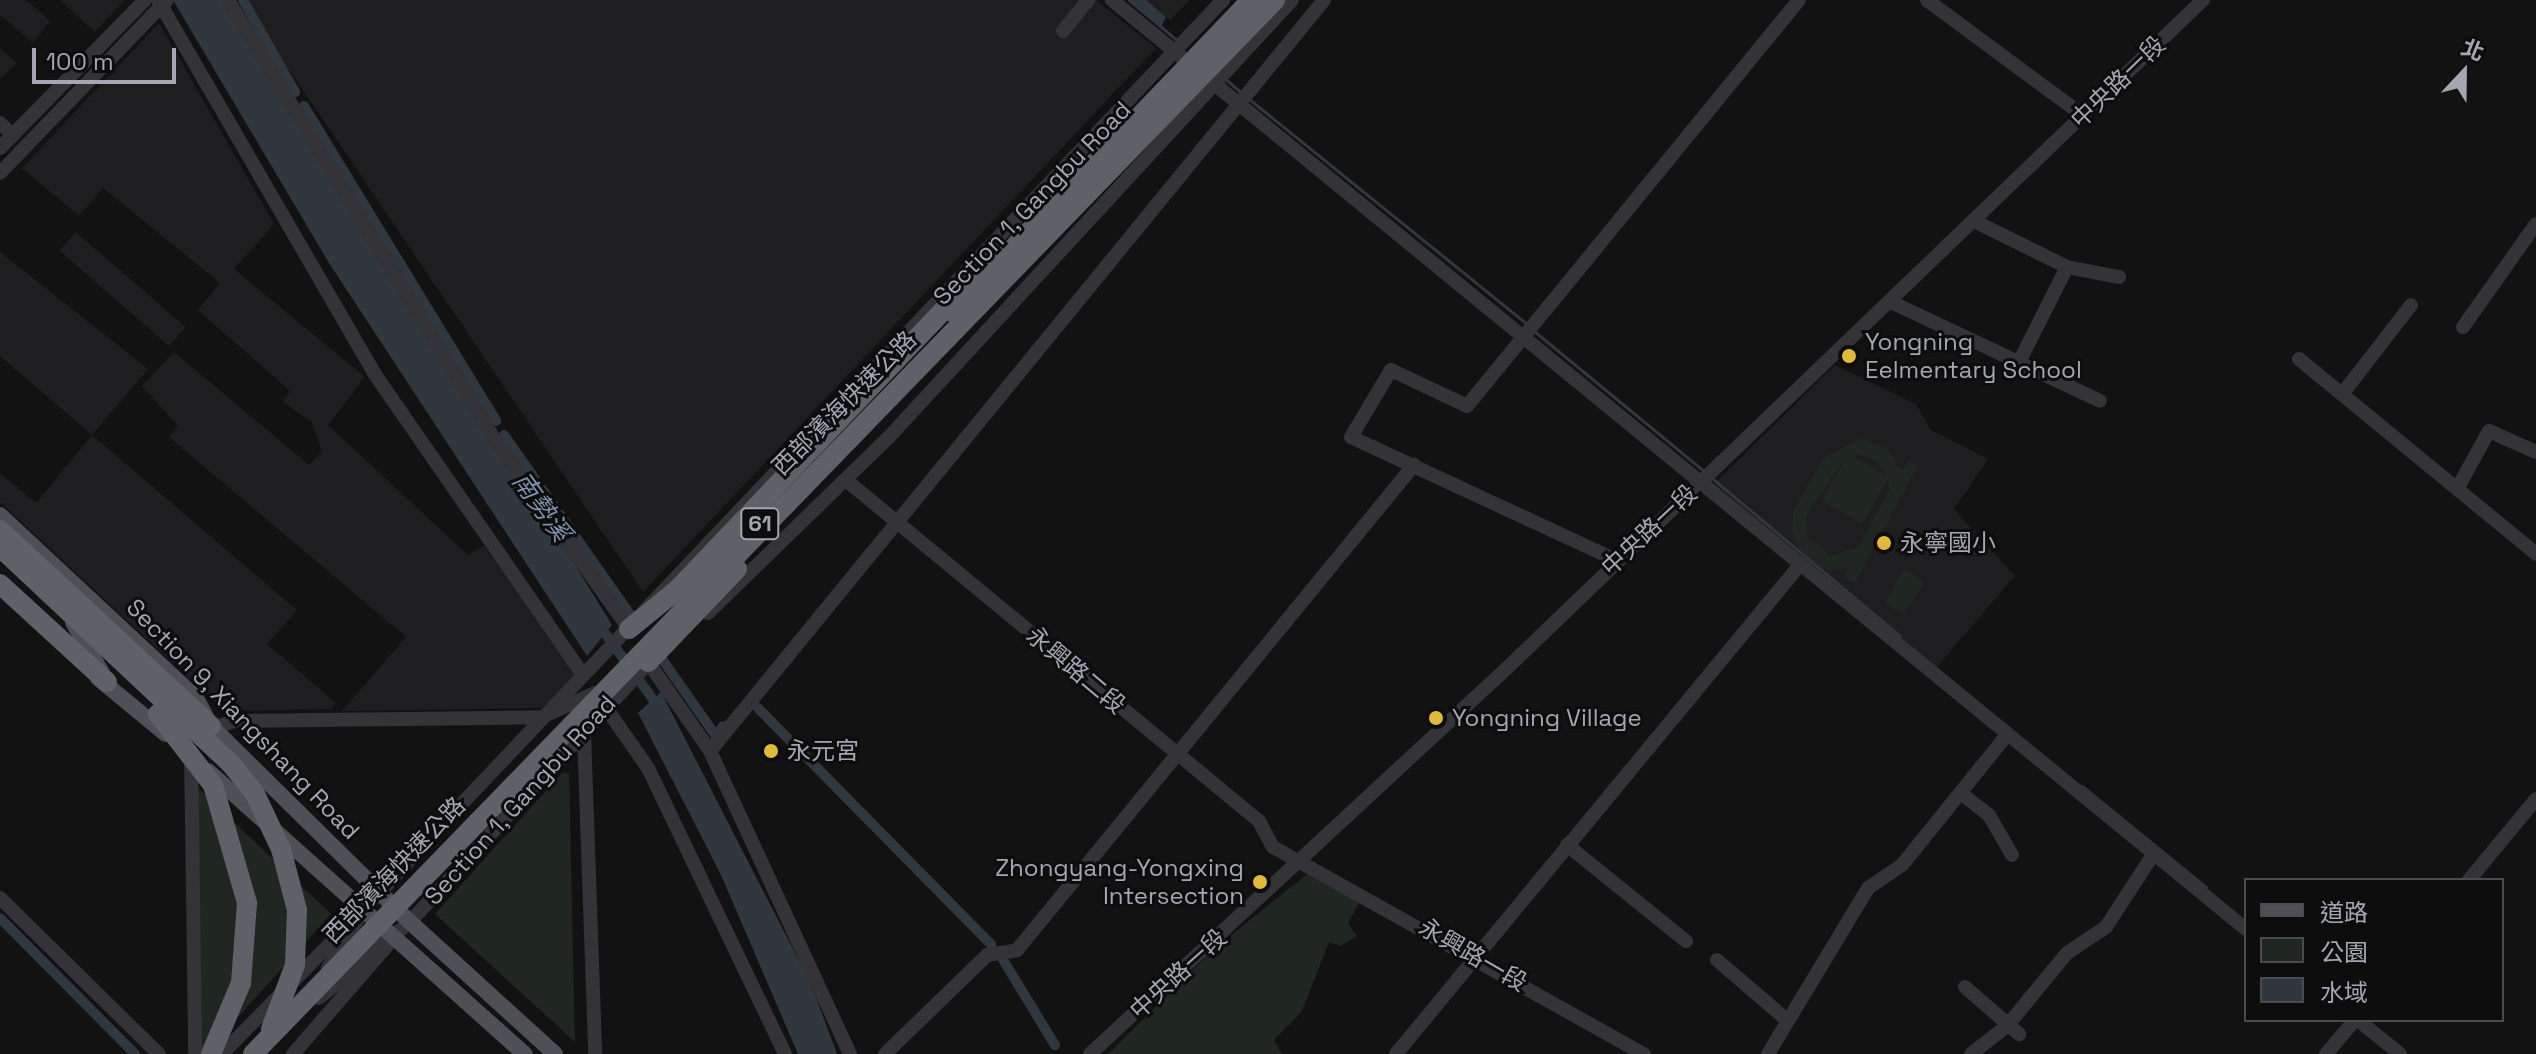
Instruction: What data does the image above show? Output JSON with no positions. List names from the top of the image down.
{
  "streets": {
    "highway": ["西部濱海快速公路", "61"],
    "main road": ["Section 9, Xiangshang Road"],
    "street": [
      "中央路一段",
      "Section 1, Gangbu Road",
      "永興路二段",
      "永興路一段"
    ]
  },
  "crossings": [
    ["中央路一段", "永興路二段"],
    ["中央路一段", "永興路一段"],
    ["Section 1, Gangbu Road", "永興路二段"],
    ["Section 1, Gangbu Road", "Section 9, Xiangshang Road"],
    ["永興路二段", "永興路一段"]
  ],
  "water": ["南勢溪"],
  "places": [
    "Yongning Eelmentary School",
    "永寧國小",
    "Yongning Village",
    "永元宮",
    "Zhongyang-Yongxing Intersection"
  ],
  "legend": ["道路", "公園", "水域"],
  "scale_bar": "100 m",
  "north": "top"
}
